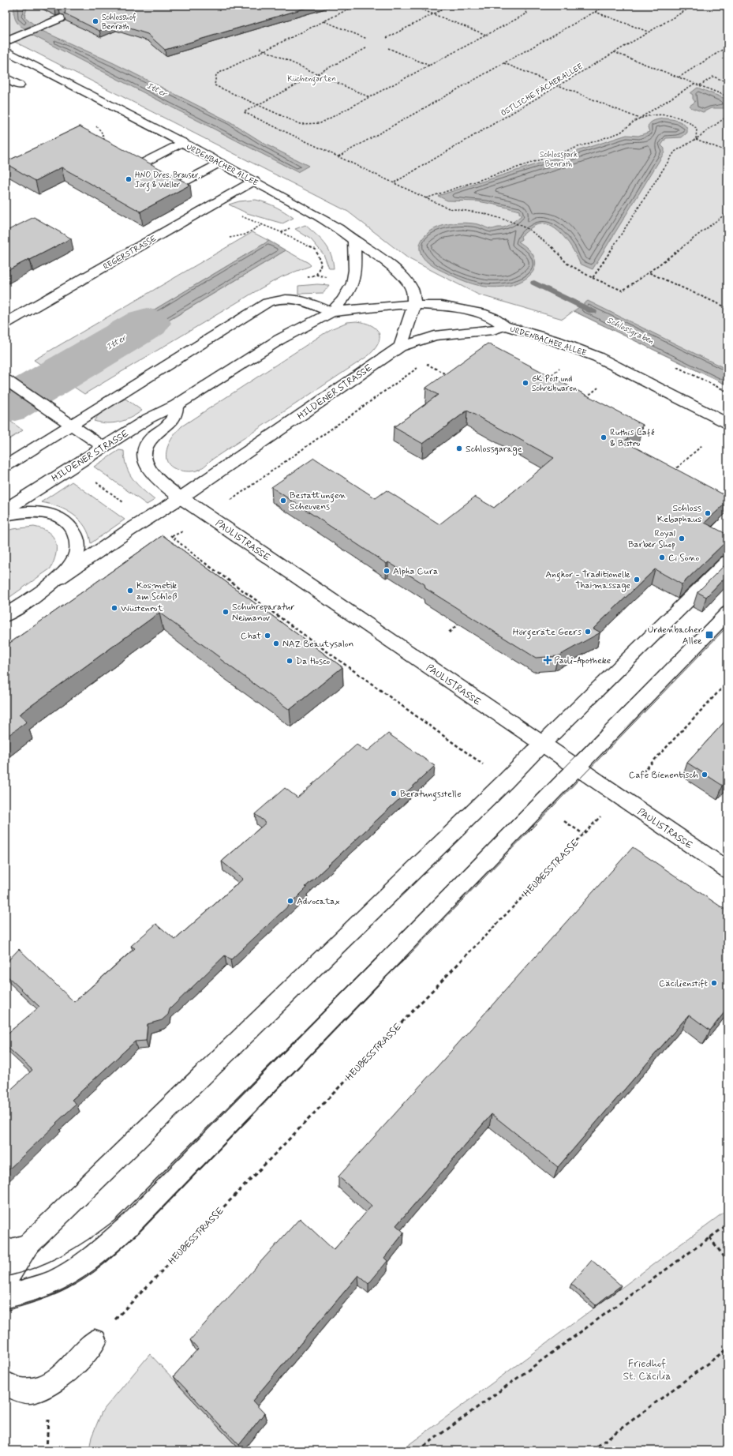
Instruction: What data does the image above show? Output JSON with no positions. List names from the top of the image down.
{
  "streets": {
    "main road": [
      "URDENBACHER ALLEE",
      "REGERSTRASSE",
      "HILDENER STRASSE",
      "PAULISTRASSE"
    ],
    "path": ["ÖSTLICHE FÄCHERALLEE", "HEUBESSTRASSE"]
  },
  "crossings": [
    ["URDENBACHER ALLEE", "REGERSTRASSE"],
    ["URDENBACHER ALLEE", "HILDENER STRASSE"],
    ["HILDENER STRASSE", "PAULISTRASSE"],
    ["PAULISTRASSE", "HEUBESSTRASSE"]
  ],
  "water": ["Itter", "Schlossgraben"],
  "parks": ["Küchengarten", "Schlosspark Benrath", "Friedhof St. Cäcilia"],
  "places": {
    "other": [
      "Schlosshof Benrath",
      "HNO Dres. Brauser, Jörg & Weller",
      "GK Post und Schreibwaren",
      "Ruthis Café & Bistro",
      "Schlossgarage",
      "Bestattungen Scheuvens",
      "Schloss Kebaphaus",
      "Royal Barber Shop",
      "Ci Sono",
      "Alpha Cura",
      "Angkor - Traditionelle Thaimassage",
      "Kosmetik am Schloß",
      "Wüstenrot",
      "Schuhreparatur Neimanov",
      "Hörgeräte Geers",
      "Chat",
      "NAZ Beautysalon",
      "Da Hosco",
      "Cafe Bienentisch",
      "Beratungsstelle",
      "Advocatax",
      "Cäcilienstift"
    ],
    "transit": ["Urdenbacher Allee"],
    "health": ["Pauli-Apotheke"]
  }
}
